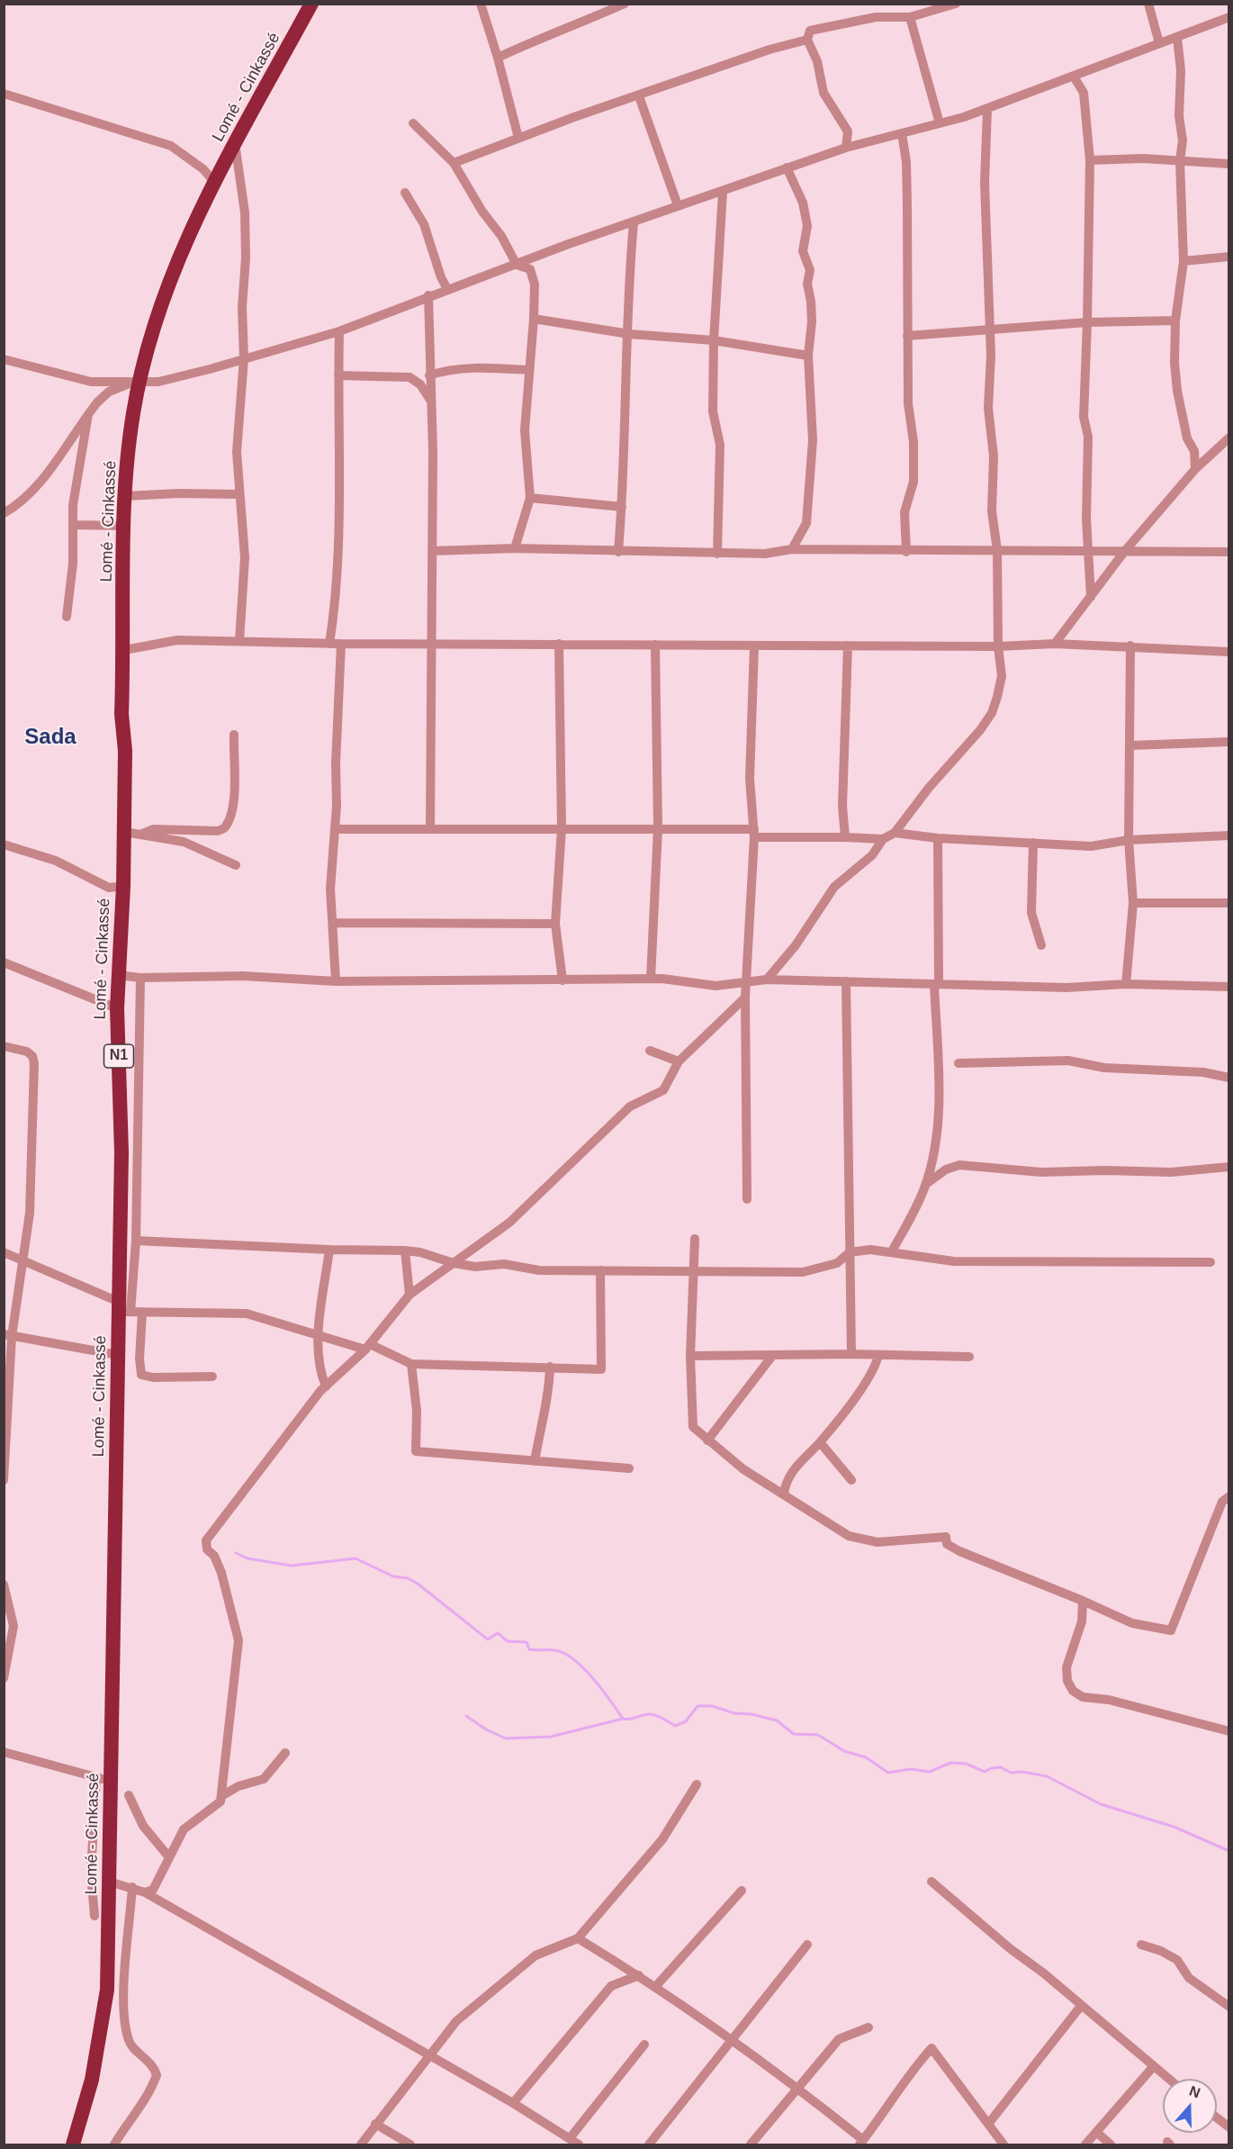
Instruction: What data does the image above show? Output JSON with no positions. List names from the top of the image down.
{
  "streets": {
    "highway": ["Lomé - Cinkassé", "N1"]
  },
  "districts": ["Sada"],
  "north": "top"
}
